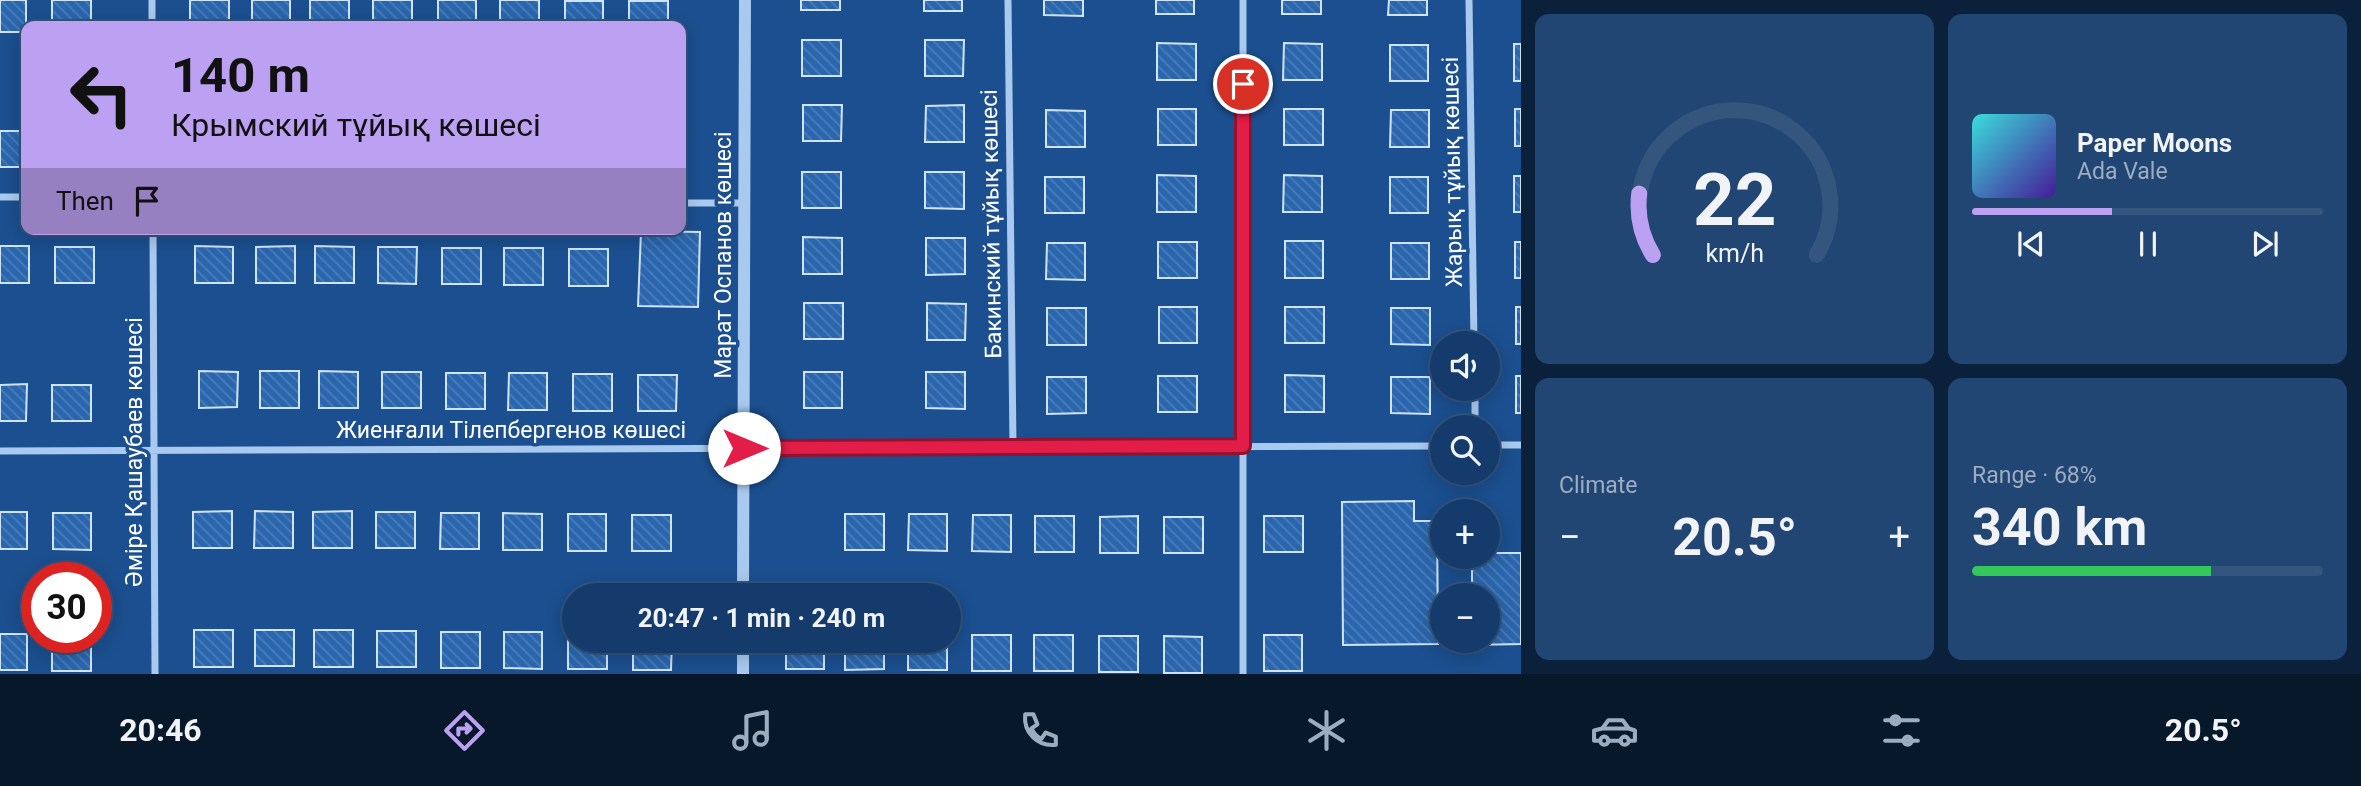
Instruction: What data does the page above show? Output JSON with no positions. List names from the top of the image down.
{
  "streets": {
    "street": [
      "Жарық тұйық көшесі",
      "Бакинский тұйық көшесі",
      "Марат Оспанов көшесі",
      "Жиенғали Тілепбергенов көшесі",
      "Әміре Қашаубаев көшесі"
    ]
  },
  "crossings": [
    ["Бакинский тұйық көшесі", "Жиенғали Тілепбергенов көшесі"],
    ["Марат Оспанов көшесі", "Жиенғали Тілепбергенов көшесі"],
    ["Жиенғали Тілепбергенов көшесі", "Әміре Қашаубаев көшесі"]
  ],
  "page": {
    "turn": ["140 m", "Крымский тұйық көшесі"],
    "song": ["Paper Moons", "Ada Vale"],
    "then": "Then",
    "map_buttons": ["+", "−"],
    "tile": [
      "Climate",
      ["Range · 68%", "340 km"]
    ],
    "heat": ["−", "20.5°", "+"],
    "limit": "30",
    "trip": "20:47 · 1 min · 240 m",
    "tabs": ["20:46", "20.5°"],
    "gauge": ["22", "km/h"]
  }
}
